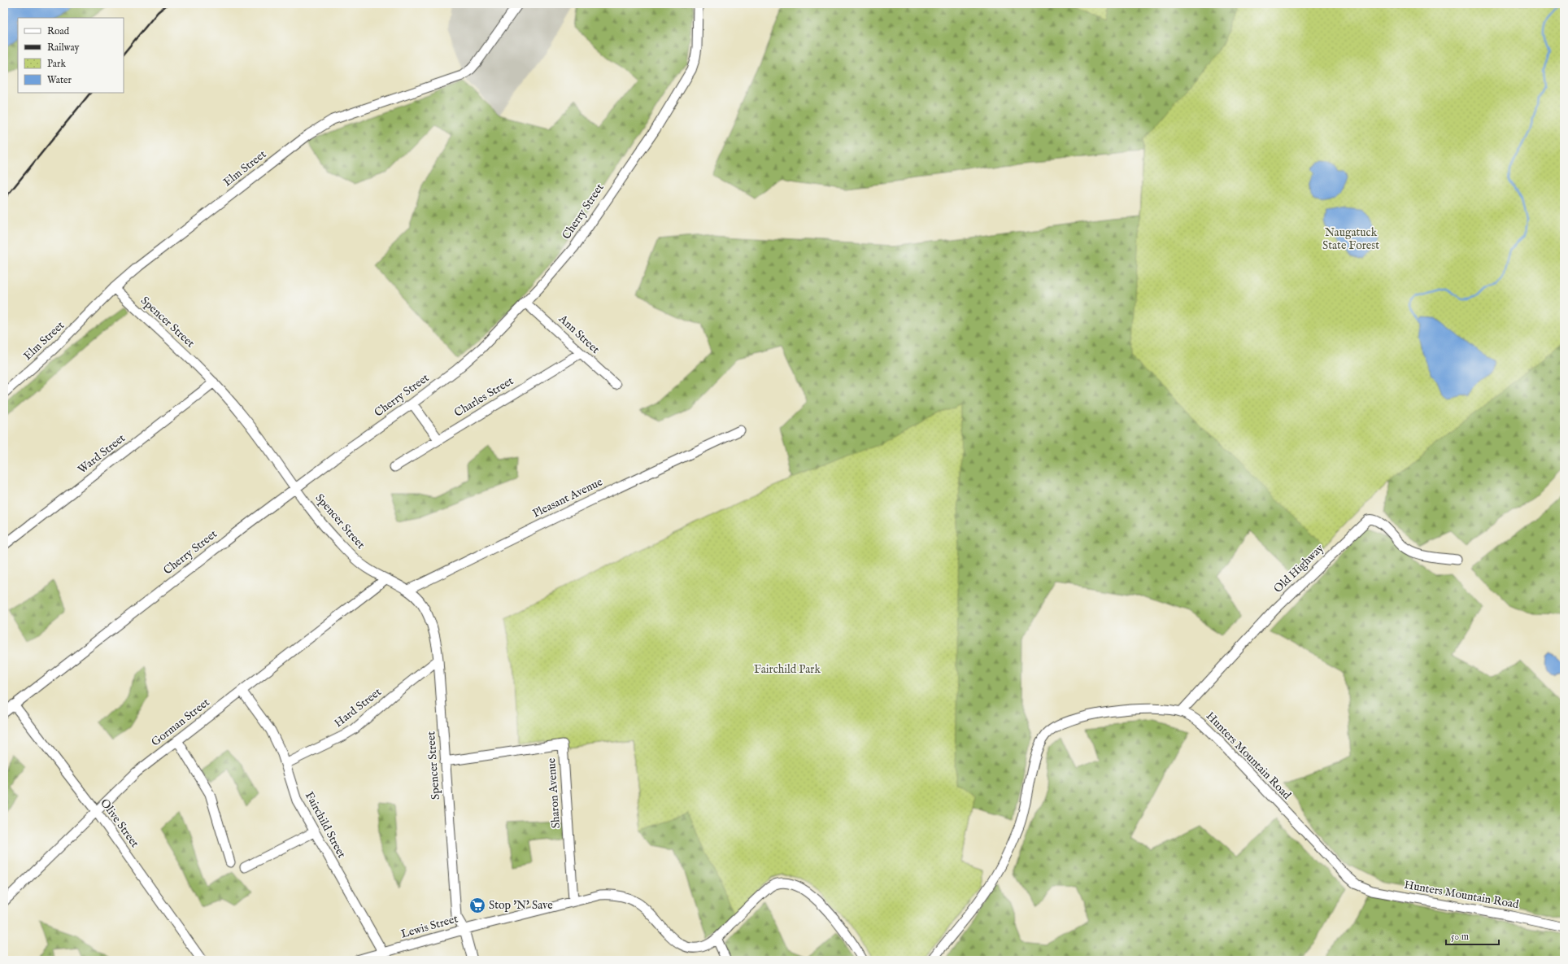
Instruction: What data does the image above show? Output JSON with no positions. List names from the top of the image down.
{
  "streets": {
    "street": [
      "Elm Street",
      "Cherry Street",
      "Spencer Street",
      "Ann Street",
      "Charles Street",
      "Ward Street",
      "Pleasant Avenue",
      "Old Highway",
      "Hard Street",
      "Gorman Street",
      "Hunters Mountain Road",
      "Sharon Avenue",
      "Olive Street",
      "Fairchild Street",
      "Lewis Street"
    ]
  },
  "crossings": [
    ["Elm Street", "Spencer Street"],
    ["Cherry Street", "Spencer Street"],
    ["Cherry Street", "Ann Street"],
    ["Cherry Street", "Olive Street"],
    ["Spencer Street", "Ward Street"],
    ["Spencer Street", "Pleasant Avenue"],
    ["Spencer Street", "Hard Street"],
    ["Spencer Street", "Gorman Street"],
    ["Spencer Street", "Sharon Avenue"],
    ["Spencer Street", "Lewis Street"],
    ["Ann Street", "Charles Street"],
    ["Old Highway", "Hunters Mountain Road"],
    ["Hard Street", "Fairchild Street"],
    ["Gorman Street", "Olive Street"],
    ["Gorman Street", "Fairchild Street"],
    ["Sharon Avenue", "Lewis Street"],
    ["Fairchild Street", "Lewis Street"]
  ],
  "parks": ["Naugatuck State Forest", "Fairchild Park"],
  "places": {
    "supermarket": ["Stop 'N' Save"]
  },
  "legend": [
    "Road",
    "Railway",
    "Park",
    "Water"
  ],
  "scale_bar": "50 m"
}
